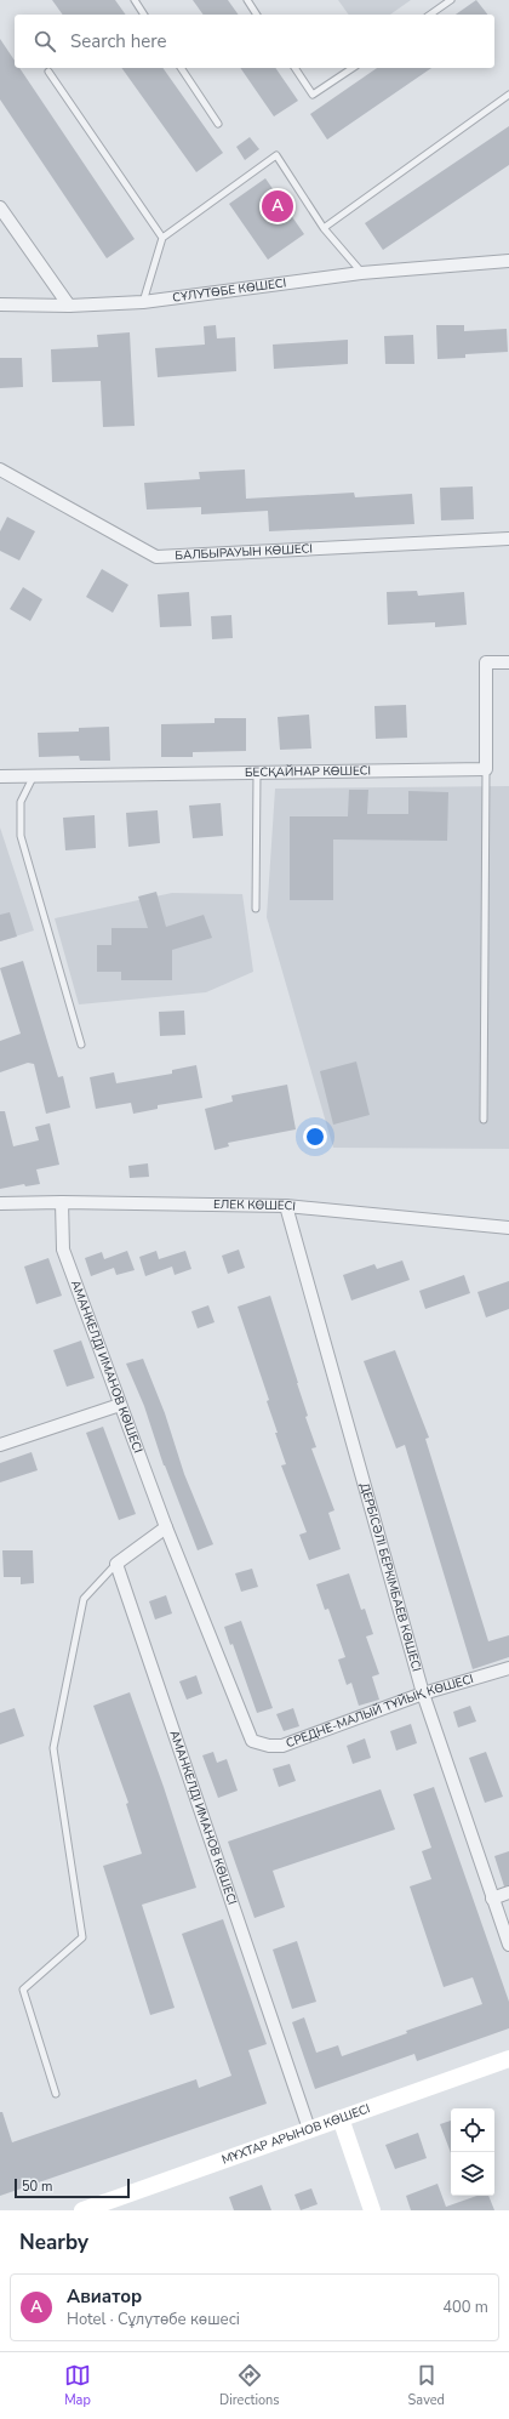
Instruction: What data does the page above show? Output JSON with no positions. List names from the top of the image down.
{
  "streets": {
    "main road": ["МҰХТАР АРЫНОВ КӨШЕСІ"],
    "street": [
      "СҰЛУТӨБЕ КӨШЕСІ",
      "БАЛБЫРАУЫН КӨШЕСІ",
      "БЕСҚАЙНАР КӨШЕСІ",
      "ЕЛЕК КӨШЕСІ",
      "АМАНКЕЛДІ ИМАНОВ КӨШЕСІ",
      "ДЕРБІСӘЛІ БЕРКІМБАЕВ КӨШЕСІ",
      "СРЕДНЕ-МАЛЫЙ ТҰЙЫҚ КӨШЕСІ"
    ]
  },
  "crossings": [
    ["ЕЛЕК КӨШЕСІ", "АМАНКЕЛДІ ИМАНОВ КӨШЕСІ"],
    ["ЕЛЕК КӨШЕСІ", "ДЕРБІСӘЛІ БЕРКІМБАЕВ КӨШЕСІ"],
    ["АМАНКЕЛДІ ИМАНОВ КӨШЕСІ", "СРЕДНЕ-МАЛЫЙ ТҰЙЫҚ КӨШЕСІ"],
    ["АМАНКЕЛДІ ИМАНОВ КӨШЕСІ", "МҰХТАР АРЫНОВ КӨШЕСІ"],
    ["ДЕРБІСӘЛІ БЕРКІМБАЕВ КӨШЕСІ", "СРЕДНЕ-МАЛЫЙ ТҰЙЫҚ КӨШЕСІ"]
  ],
  "scale_bar": "50 m",
  "page": {
    "search": "Search here",
    "pins": "A",
    "scale": "50 m",
    "heading": "Nearby",
    "list": [
      {
        "mark": "A",
        "name": "Авиатор",
        "note": "Hotel · Сұлутөбе көшесі",
        "value": "400 m"
      }
    ],
    "nav": ["Map", "Directions", "Saved"]
  }
}
